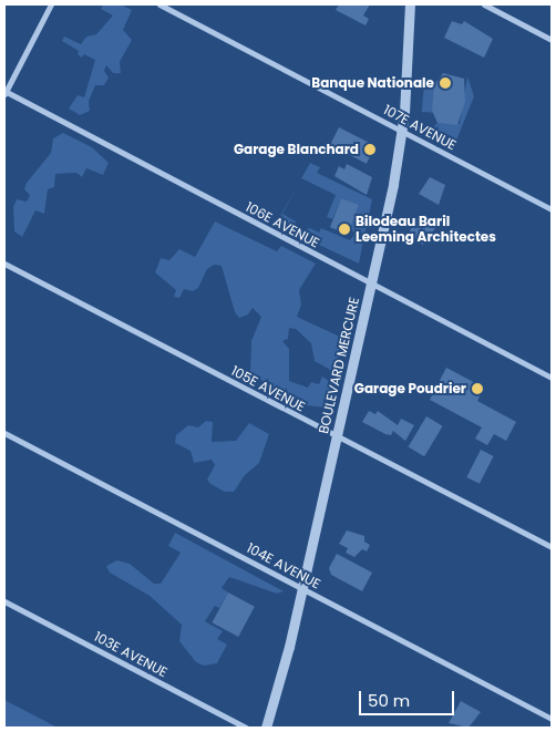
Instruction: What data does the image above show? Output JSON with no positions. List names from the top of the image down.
{
  "streets": {
    "street": [
      "107E AVENUE",
      "106E AVENUE",
      "BOULEVARD MERCURE",
      "105E AVENUE",
      "104E AVENUE",
      "103E AVENUE"
    ]
  },
  "crossings": [
    ["107E AVENUE", "BOULEVARD MERCURE"],
    ["106E AVENUE", "BOULEVARD MERCURE"],
    ["BOULEVARD MERCURE", "105E AVENUE"],
    ["BOULEVARD MERCURE", "104E AVENUE"]
  ],
  "places": [
    "Banque Nationale",
    "Garage Blanchard",
    "Bilodeau Baril Leeming Architectes",
    "Garage Poudrier"
  ],
  "scale_bar": "50 m"
}
